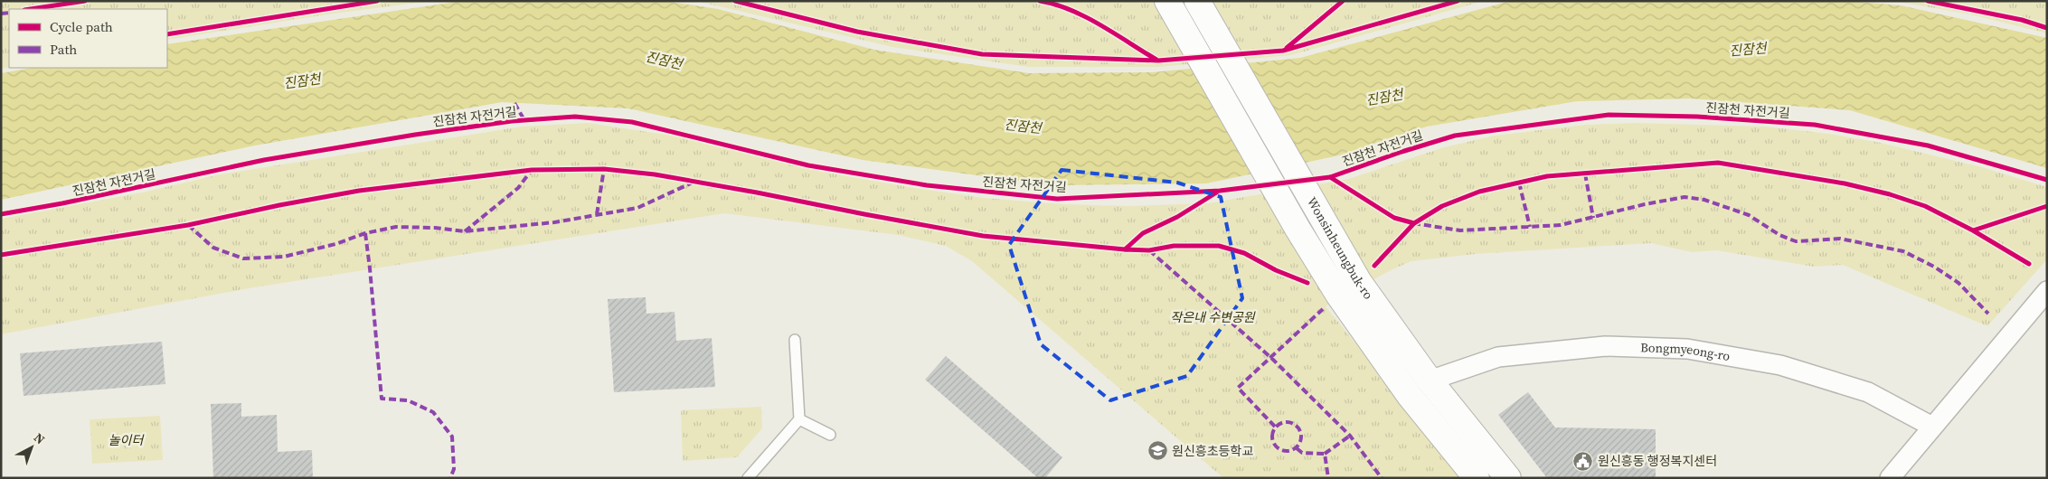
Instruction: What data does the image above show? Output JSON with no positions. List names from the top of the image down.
{
  "streets": {
    "street": ["Wonsinheungbuk-ro", "Bongmyeong-ro"],
    "cycle path": ["진잠천 자전거길"]
  },
  "crossings": [
    ["Wonsinheungbuk-ro", "Bongmyeong-ro"]
  ],
  "water": ["진잠천"],
  "parks": ["작은내 수변공원", "놀이터"],
  "places": {
    "school or university": ["원신흥초등학교"],
    "public building": ["원신흥동 행정복지센터"]
  },
  "legend": ["Cycle path", "Path"],
  "north": "top right"
}
